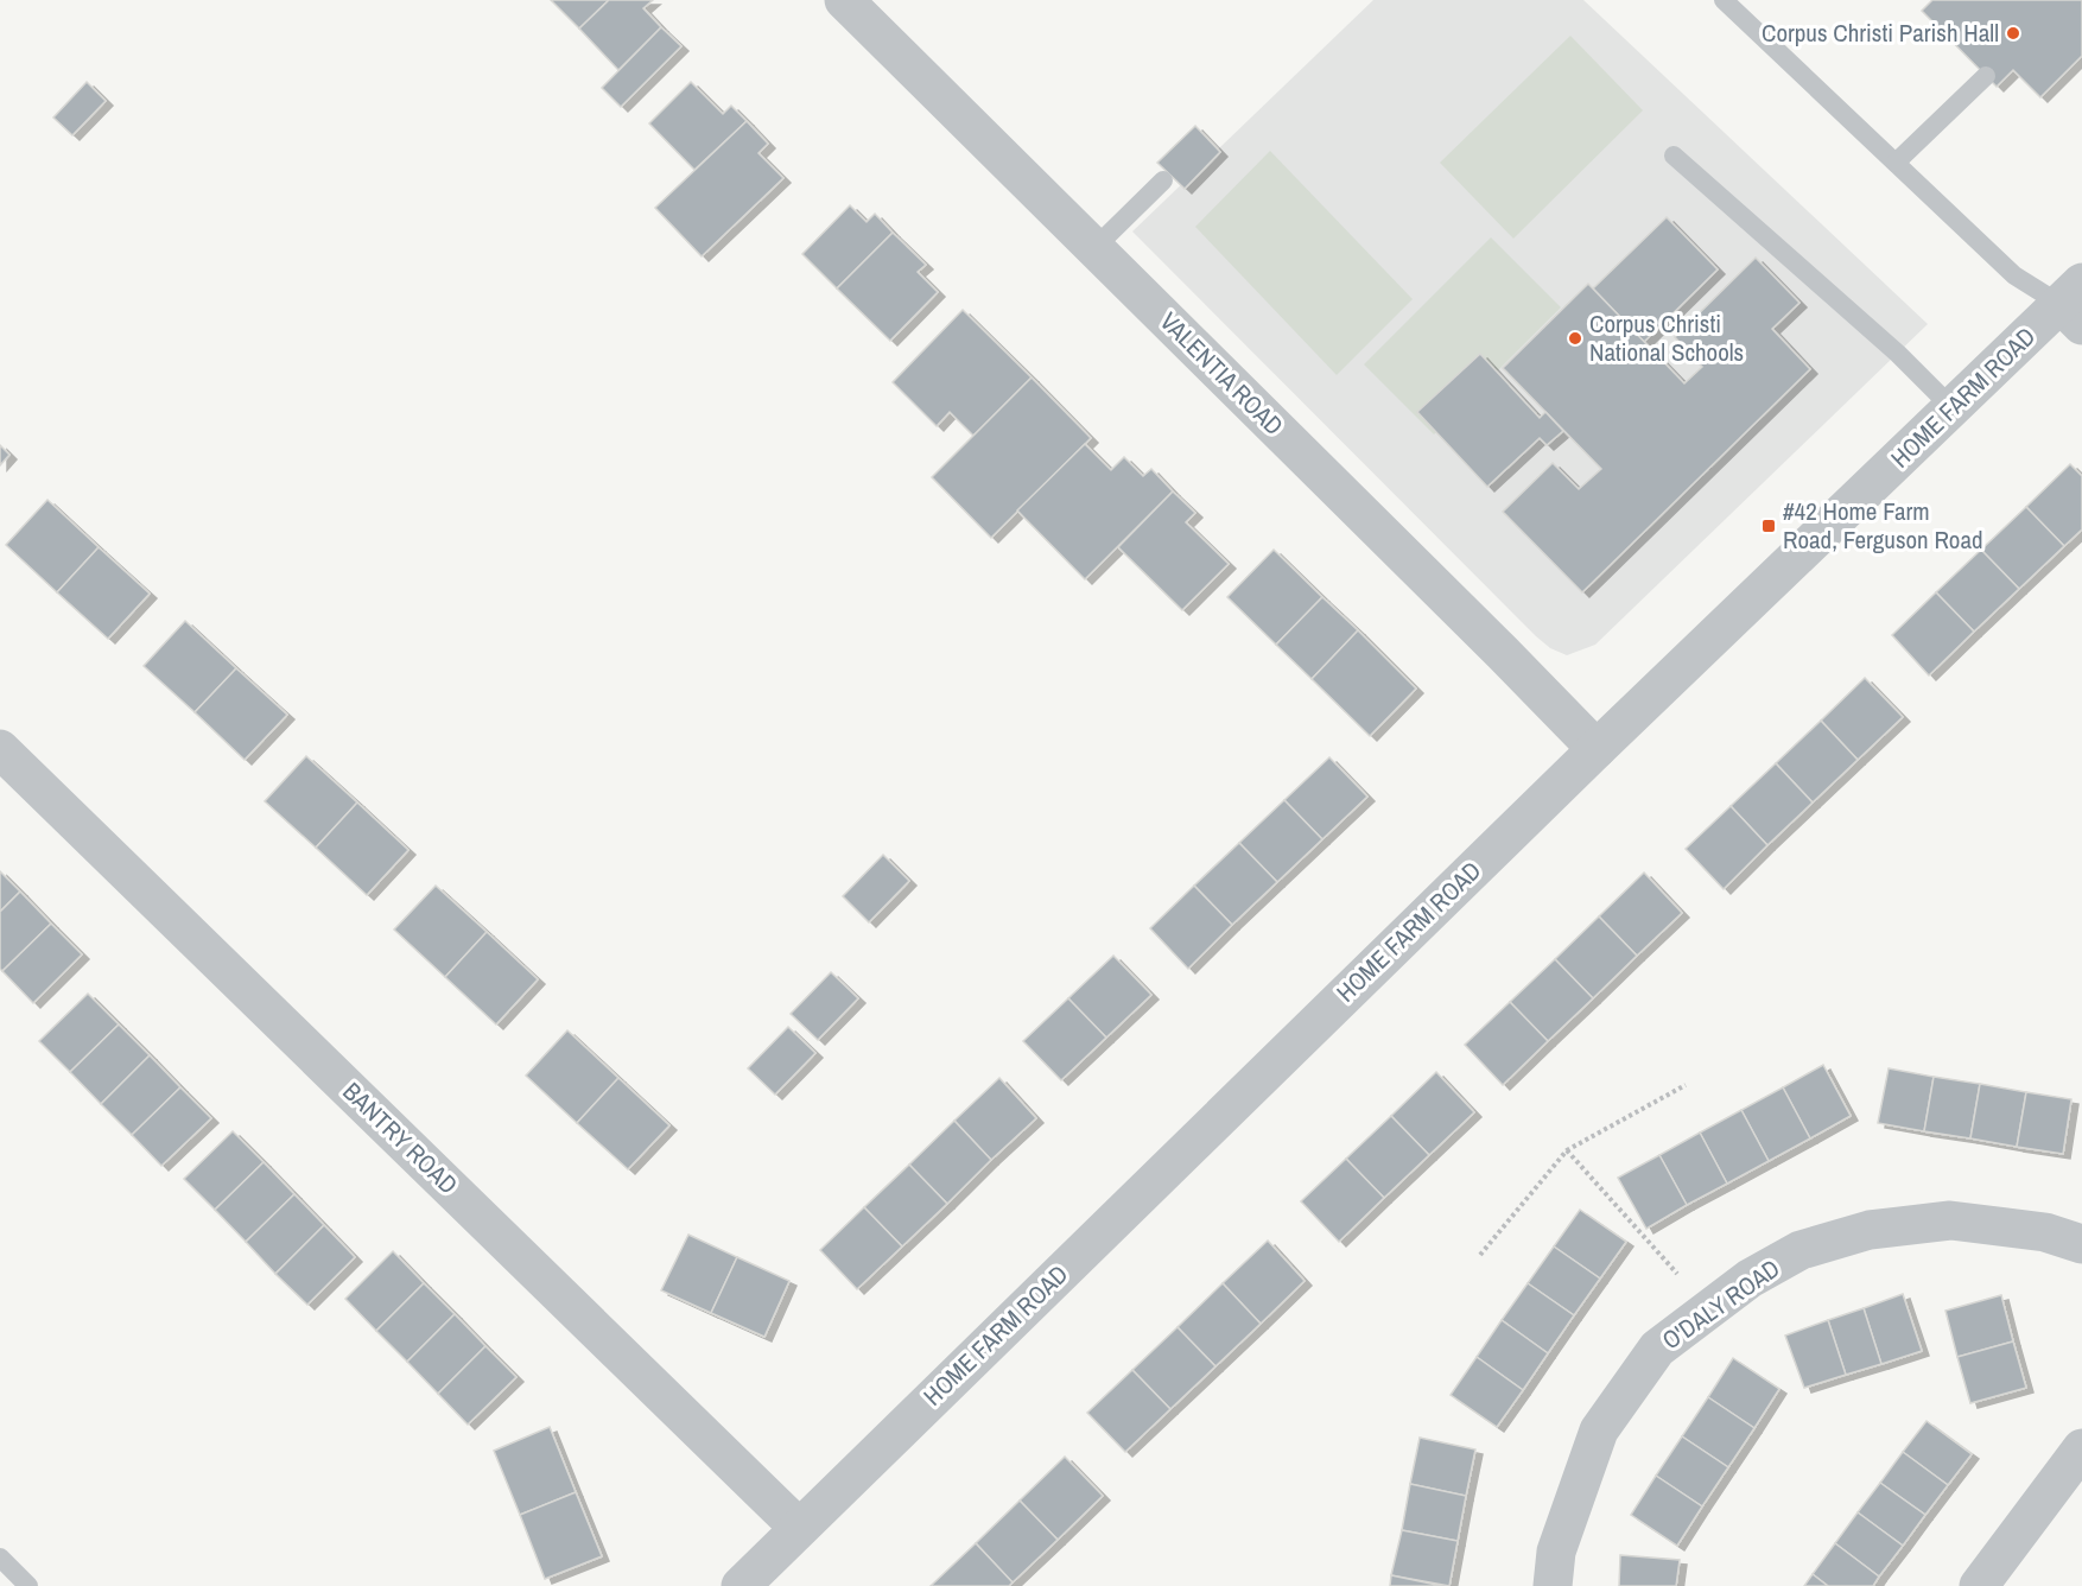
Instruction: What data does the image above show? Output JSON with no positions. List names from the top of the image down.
{
  "streets": {
    "street": [
      "VALENTIA ROAD",
      "HOME FARM ROAD",
      "BANTRY ROAD",
      "O'DALY ROAD"
    ]
  },
  "crossings": [
    ["VALENTIA ROAD", "HOME FARM ROAD"],
    ["HOME FARM ROAD", "BANTRY ROAD"]
  ],
  "places": {
    "other": ["Corpus Christi Parish Hall", "Corpus Christi National Schools"],
    "transit": ["#42 Home Farm Road, Ferguson Road"]
  }
}
